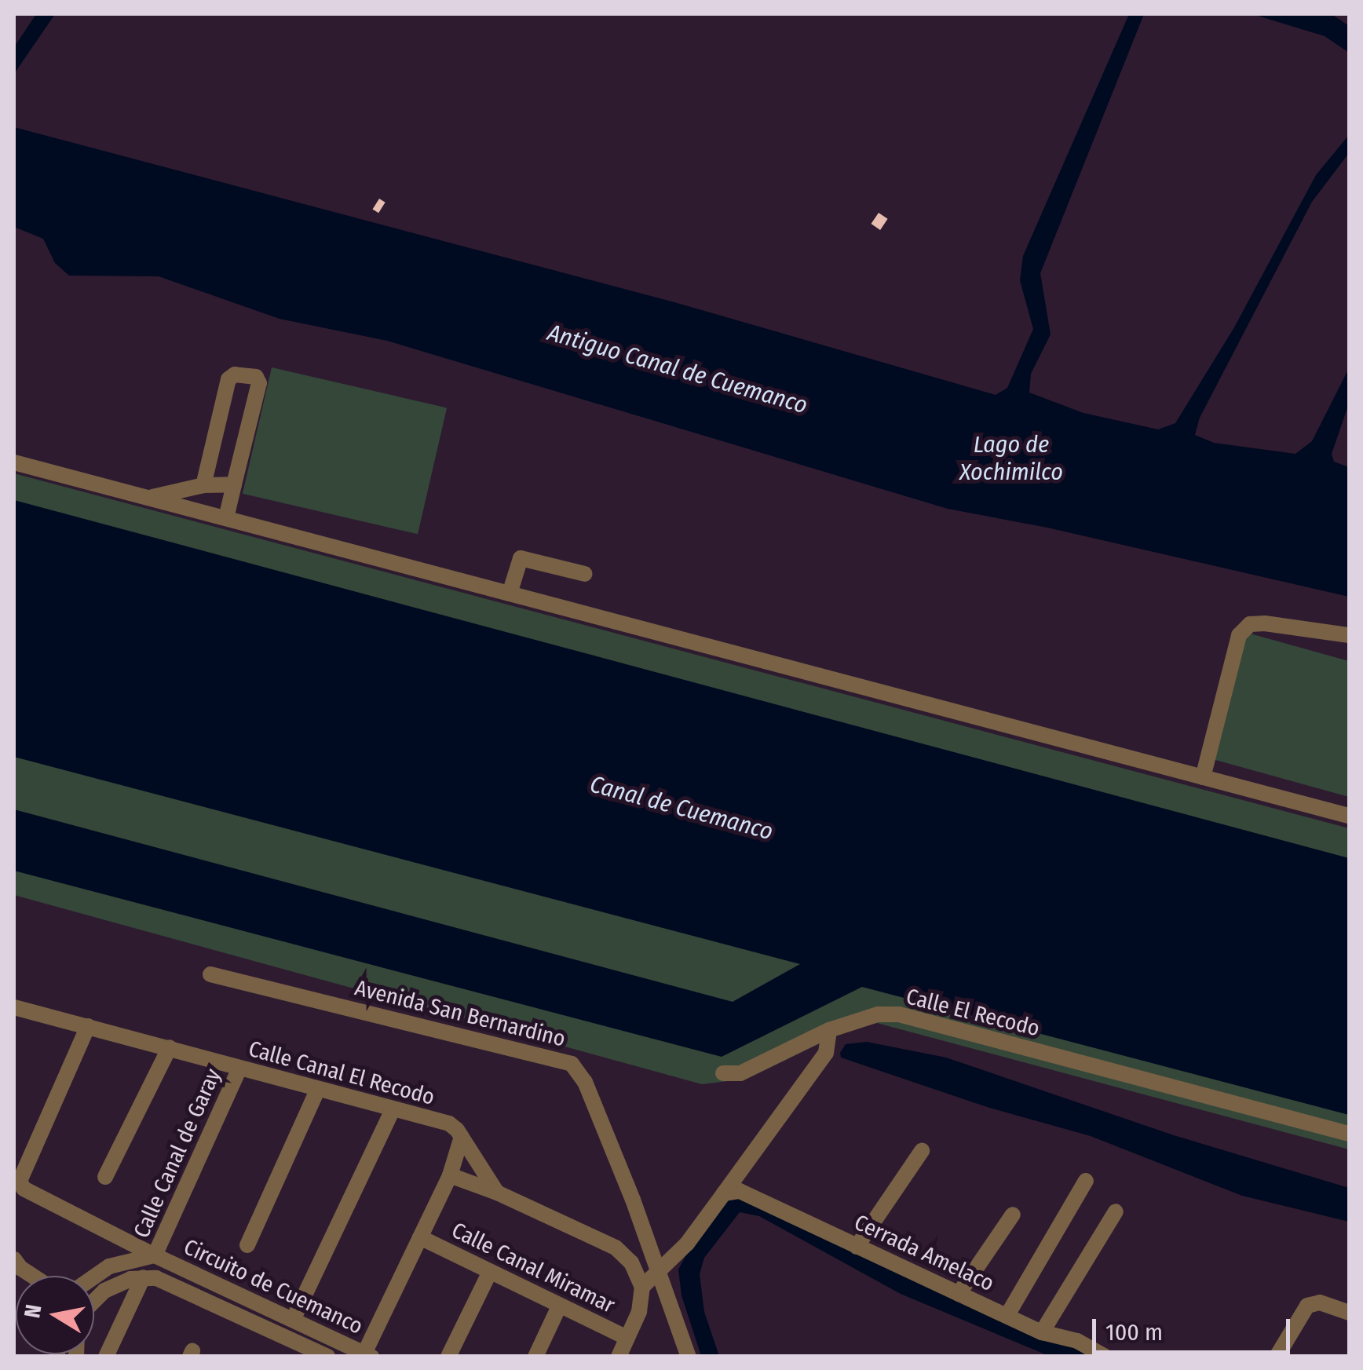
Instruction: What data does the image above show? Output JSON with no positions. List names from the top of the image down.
{
  "streets": {
    "street": [
      "Calle El Recodo",
      "Avenida San Bernardino",
      "Calle Canal El Recodo",
      "Calle Canal de Garay",
      "Cerrada Amelaco",
      "Calle Canal Miramar",
      "Circuito de Cuemanco"
    ]
  },
  "crossings": [
    ["Calle Canal El Recodo", "Calle Canal de Garay"],
    ["Calle Canal de Garay", "Circuito de Cuemanco"]
  ],
  "water": ["Antiguo Canal de Cuemanco", "Lago de Xochimilco", "Canal de Cuemanco"],
  "scale_bar": "100 m",
  "north": "left"
}
